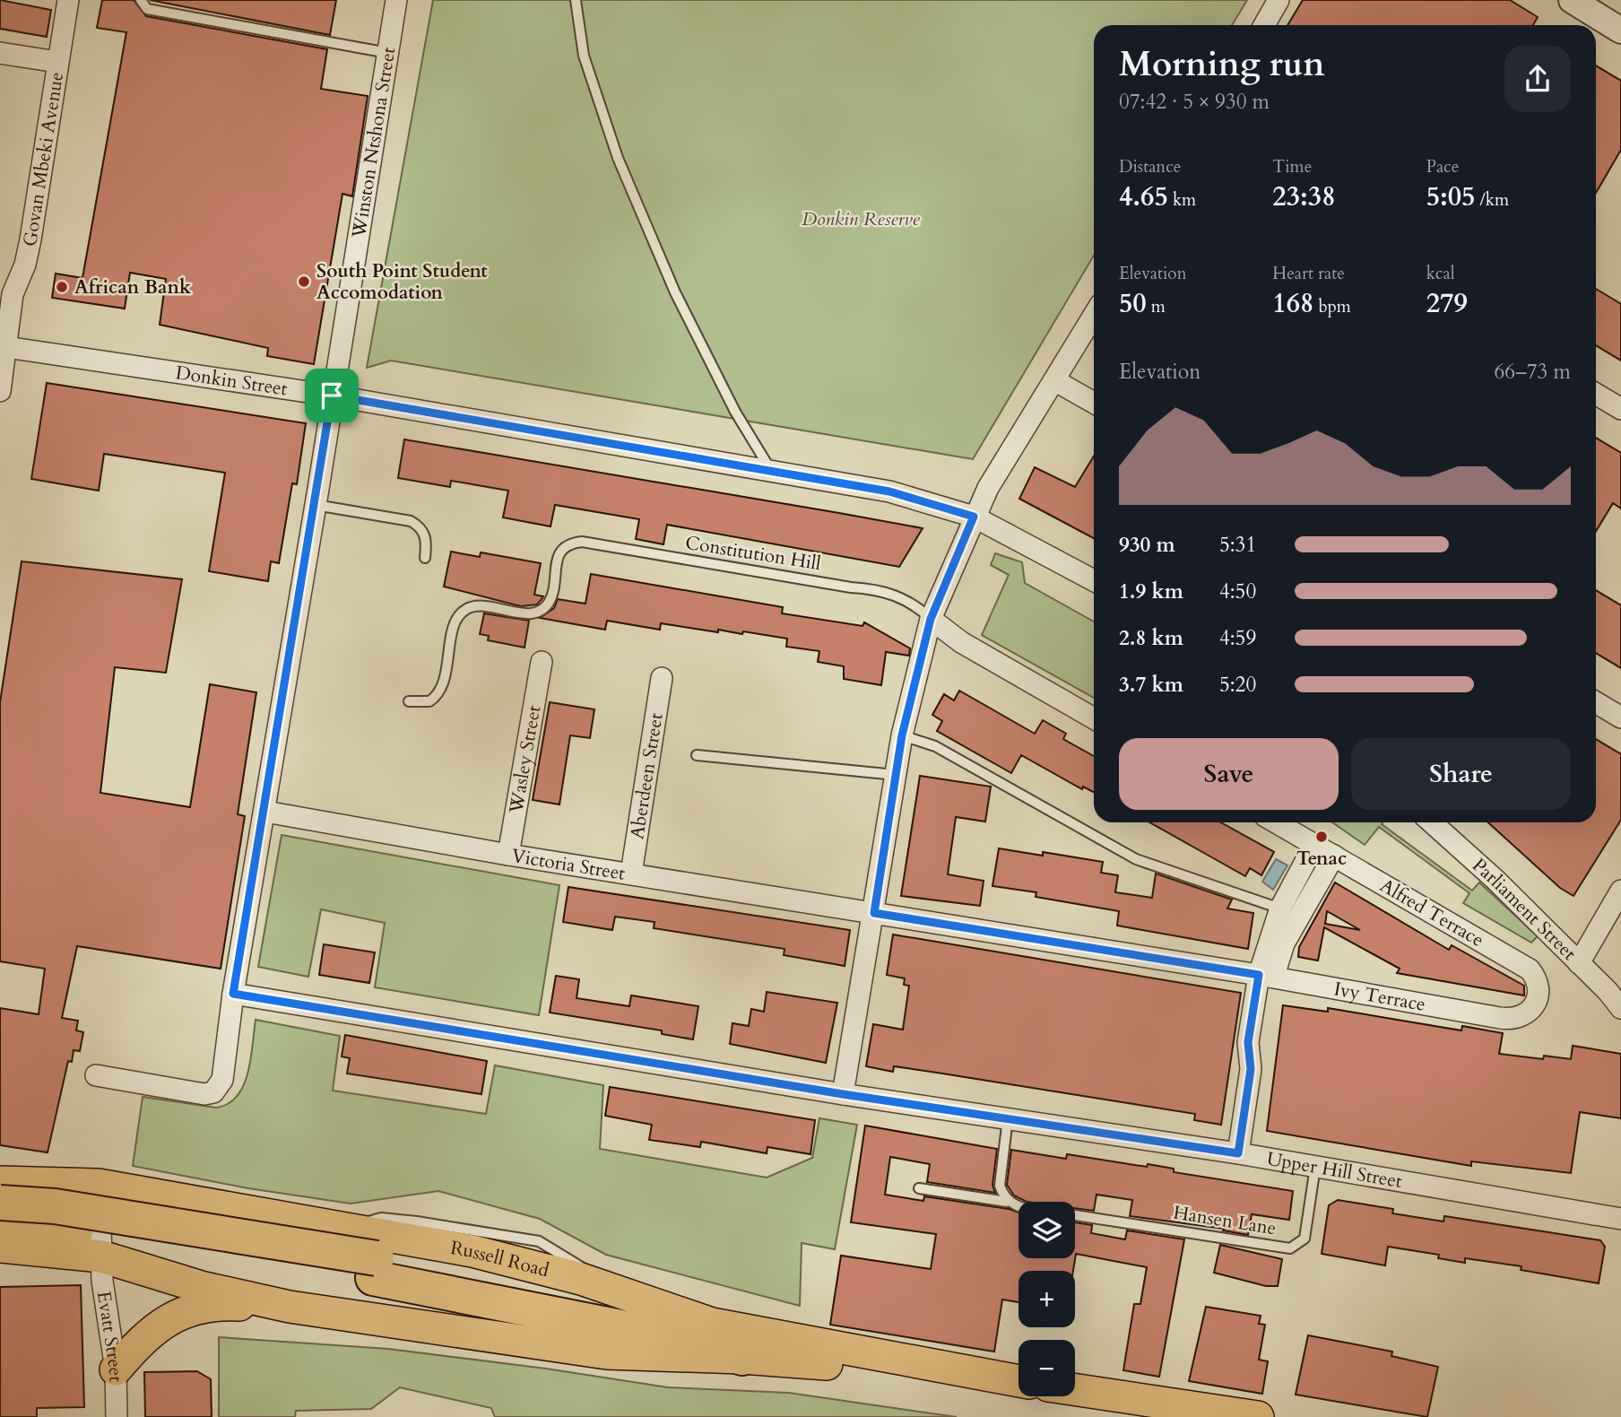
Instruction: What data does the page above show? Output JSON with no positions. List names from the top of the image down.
{
  "streets": {
    "main road": ["Russell Road"],
    "street": [
      "Winston Ntshona Street",
      "Govan Mbeki Avenue",
      "Donkin Street",
      "Wasley Street",
      "Aberdeen Street",
      "Victoria Street",
      "Parliament Street",
      "Alfred Terrace",
      "Ivy Terrace",
      "Upper Hill Street",
      "Evatt Street"
    ],
    "lane": ["Constitution Hill", "Hansen Lane"]
  },
  "crossings": [
    ["Winston Ntshona Street", "Donkin Street"],
    ["Winston Ntshona Street", "Victoria Street"],
    ["Winston Ntshona Street", "Upper Hill Street"],
    ["Govan Mbeki Avenue", "Donkin Street"],
    ["Wasley Street", "Victoria Street"],
    ["Aberdeen Street", "Victoria Street"],
    ["Victoria Street", "Ivy Terrace"],
    ["Alfred Terrace", "Ivy Terrace"],
    ["Upper Hill Street", "Hansen Lane"],
    ["Russell Road", "Evatt Street"]
  ],
  "parks": ["Donkin Reserve"],
  "places": ["South Point Student Accomodation", "African Bank", "Tenac"],
  "page": {
    "heading": ["Morning run", "07:42 · 5 × 930 m"],
    "stats": [
      ["Distance", "4.65 km"],
      ["Time", "23:38"],
      ["Pace", "5:05 /km"],
      ["Elevation", "50 m"],
      ["Heart rate", "168 bpm"],
      ["kcal", "279"]
    ],
    "chart": ["Elevation", "66–73 m"],
    "list": [
      {
        "name": "930 m",
        "note": "5:31"
      },
      {
        "name": "1.9 km",
        "note": "4:50"
      },
      {
        "name": "2.8 km",
        "note": "4:59"
      },
      {
        "name": "3.7 km",
        "note": "5:20"
      }
    ],
    "buttons": ["Save", "Share"],
    "map_buttons": ["+", "−"]
  }
}
